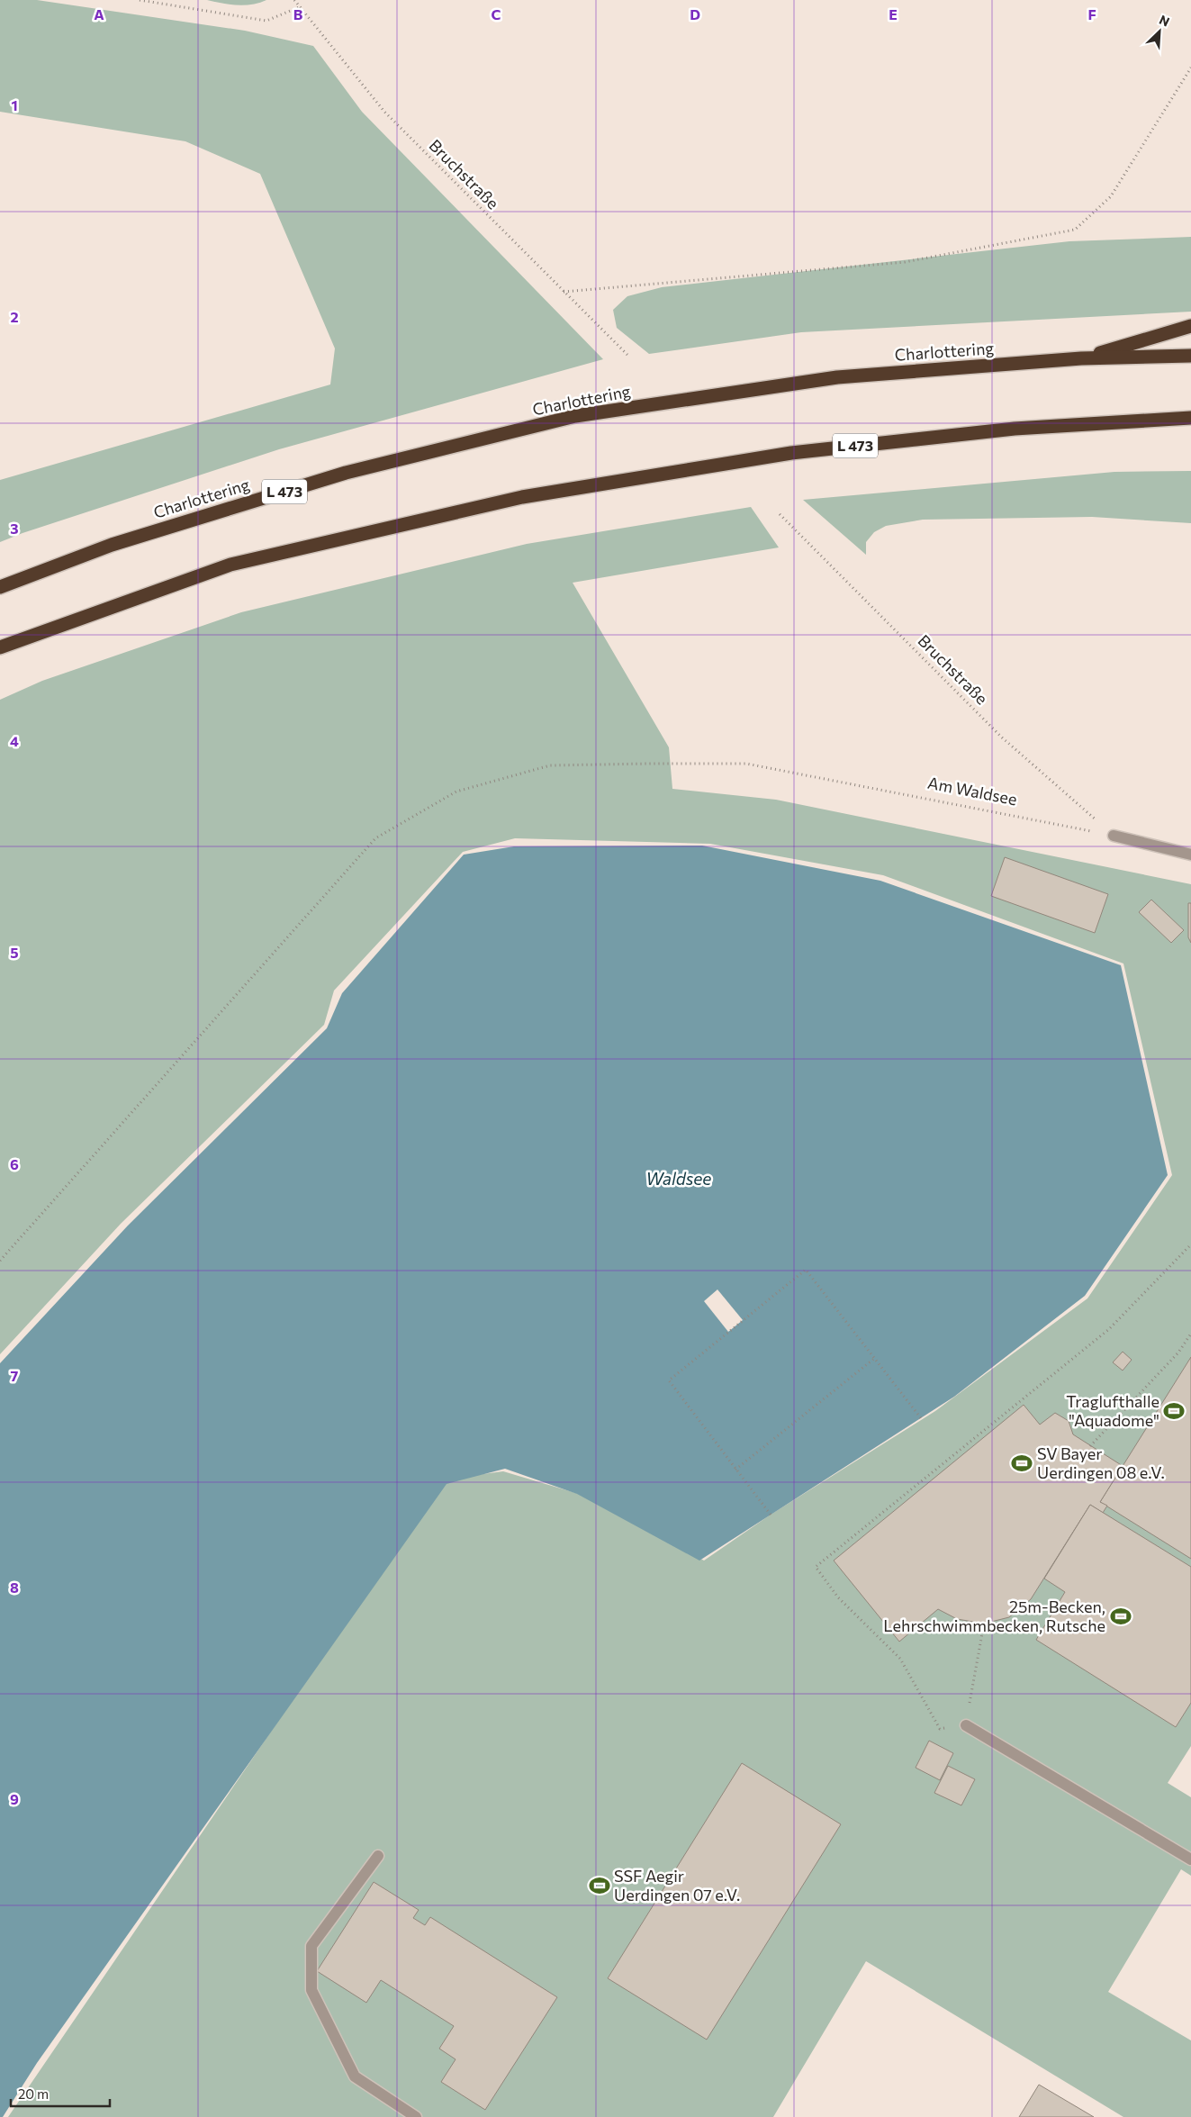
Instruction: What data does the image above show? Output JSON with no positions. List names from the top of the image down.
{
  "streets": {
    "highway": ["Charlottering", "L 473"],
    "path": ["Bruchstraße", "Am Waldsee"]
  },
  "crossings": [
    ["Bruchstraße", "Am Waldsee"]
  ],
  "water": ["Waldsee"],
  "places": {
    "sports": [
      "Traglufthalle \"Aquadome\"",
      "SV Bayer Uerdingen 08 e.V.",
      "25m-Becken, Lehrschwimmbecken, Rutsche",
      "SSF Aegir Uerdingen 07 e.V."
    ]
  },
  "scale_bar": "20 m",
  "north": "top right",
  "grid": {
    "columns": [
      "A",
      "B",
      "C",
      "D",
      "E",
      "F"
    ],
    "rows": [
      "1",
      "2",
      "3",
      "4",
      "5",
      "6",
      "7",
      "8",
      "9"
    ]
  }
}
